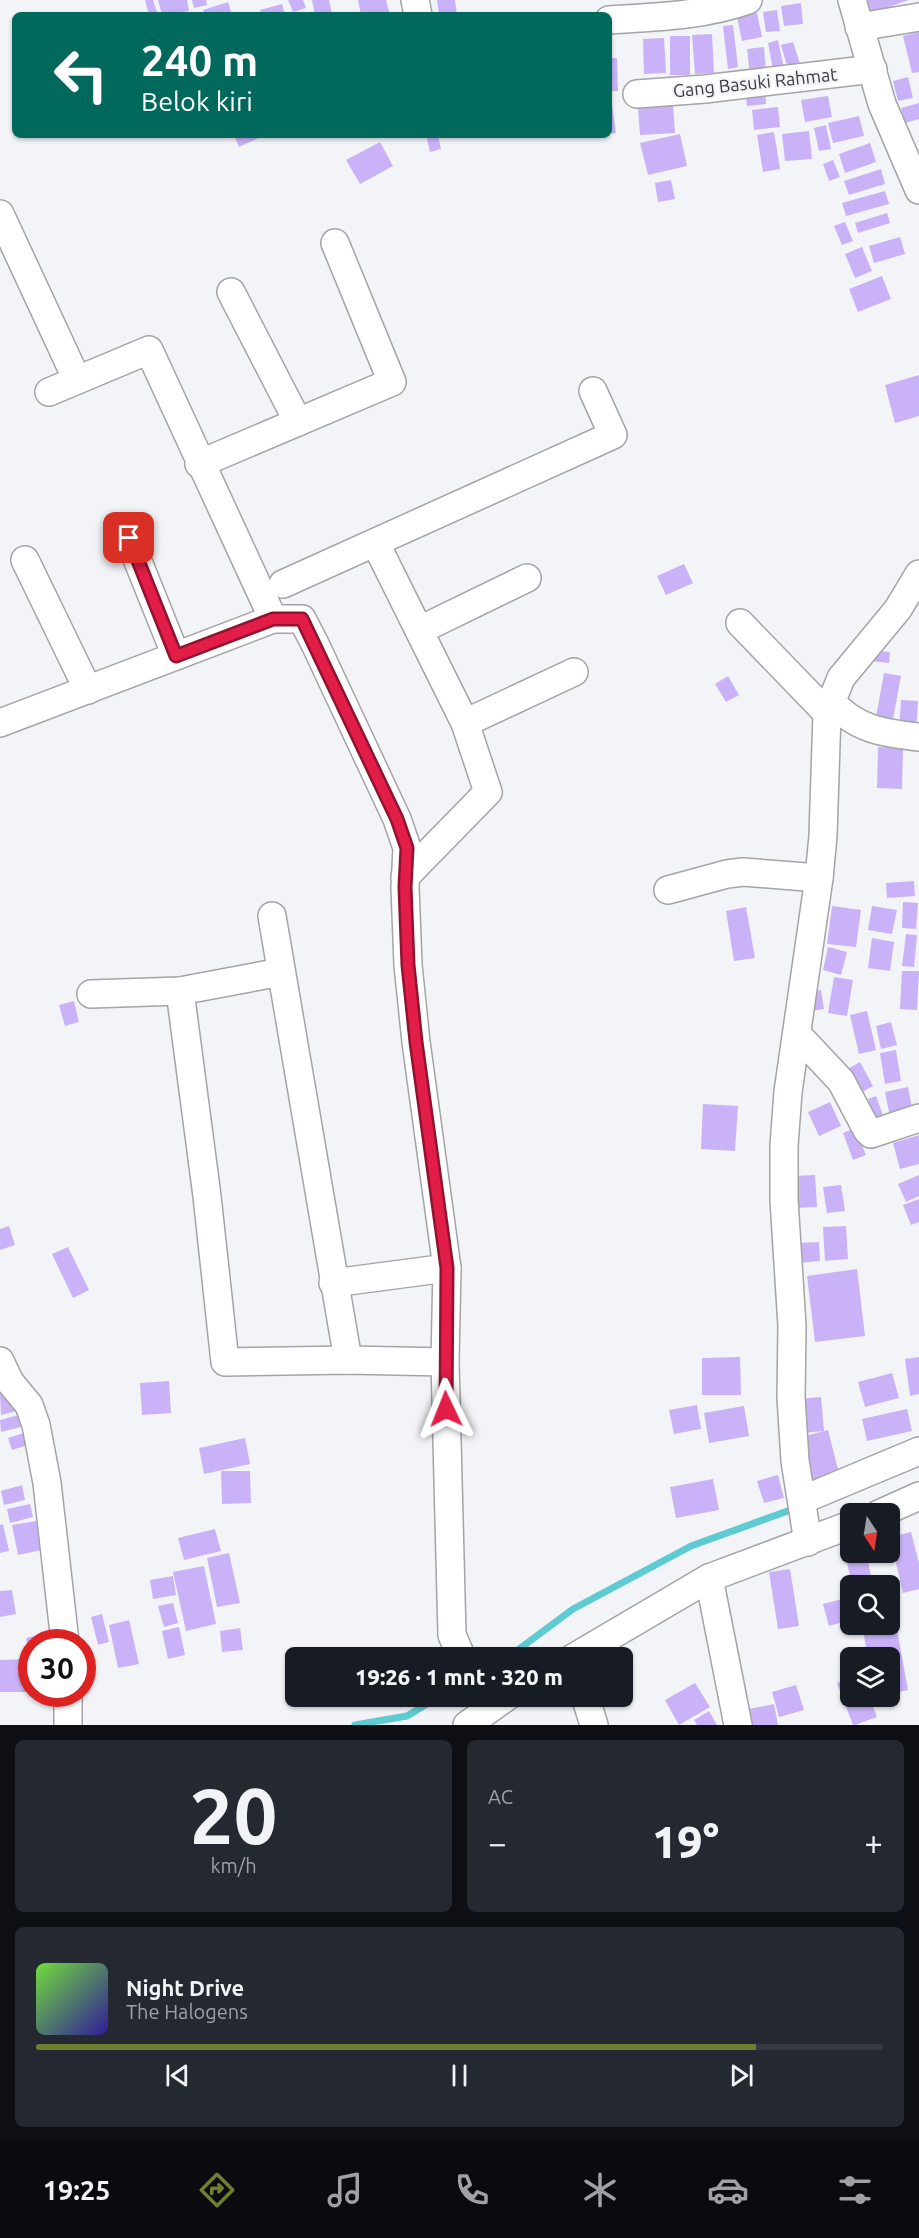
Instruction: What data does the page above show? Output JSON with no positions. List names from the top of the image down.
{
  "streets": {
    "street": ["Gang Basuki Rahmat"]
  },
  "north": "bottom",
  "page": {
    "turn": ["240 m", "Belok kiri"],
    "limit": "30",
    "trip": "19:26 · 1 mnt · 320 m",
    "tile": [
      ["20", "km/h"],
      "AC"
    ],
    "heat": ["−", "19°", "+"],
    "song": ["Night Drive", "The Halogens"],
    "tabs": "19:25"
  }
}
